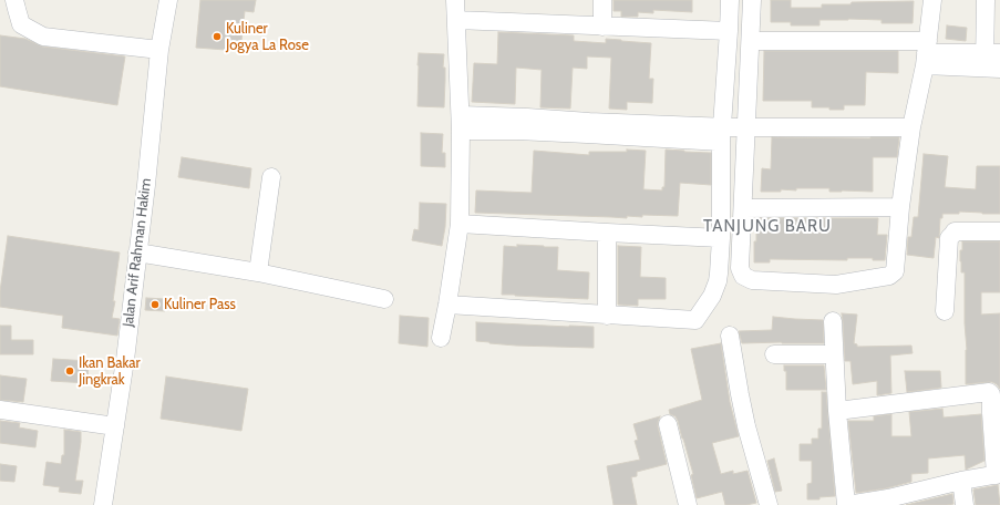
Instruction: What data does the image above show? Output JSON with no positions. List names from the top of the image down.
{
  "streets": {
    "street": ["Jalan Arif Rahman Hakim"]
  },
  "districts": ["TANJUNG BARU"],
  "places": ["Kuliner Jogya La Rose", "Kuliner Pass", "Ikan Bakar Jingkrak"]
}
